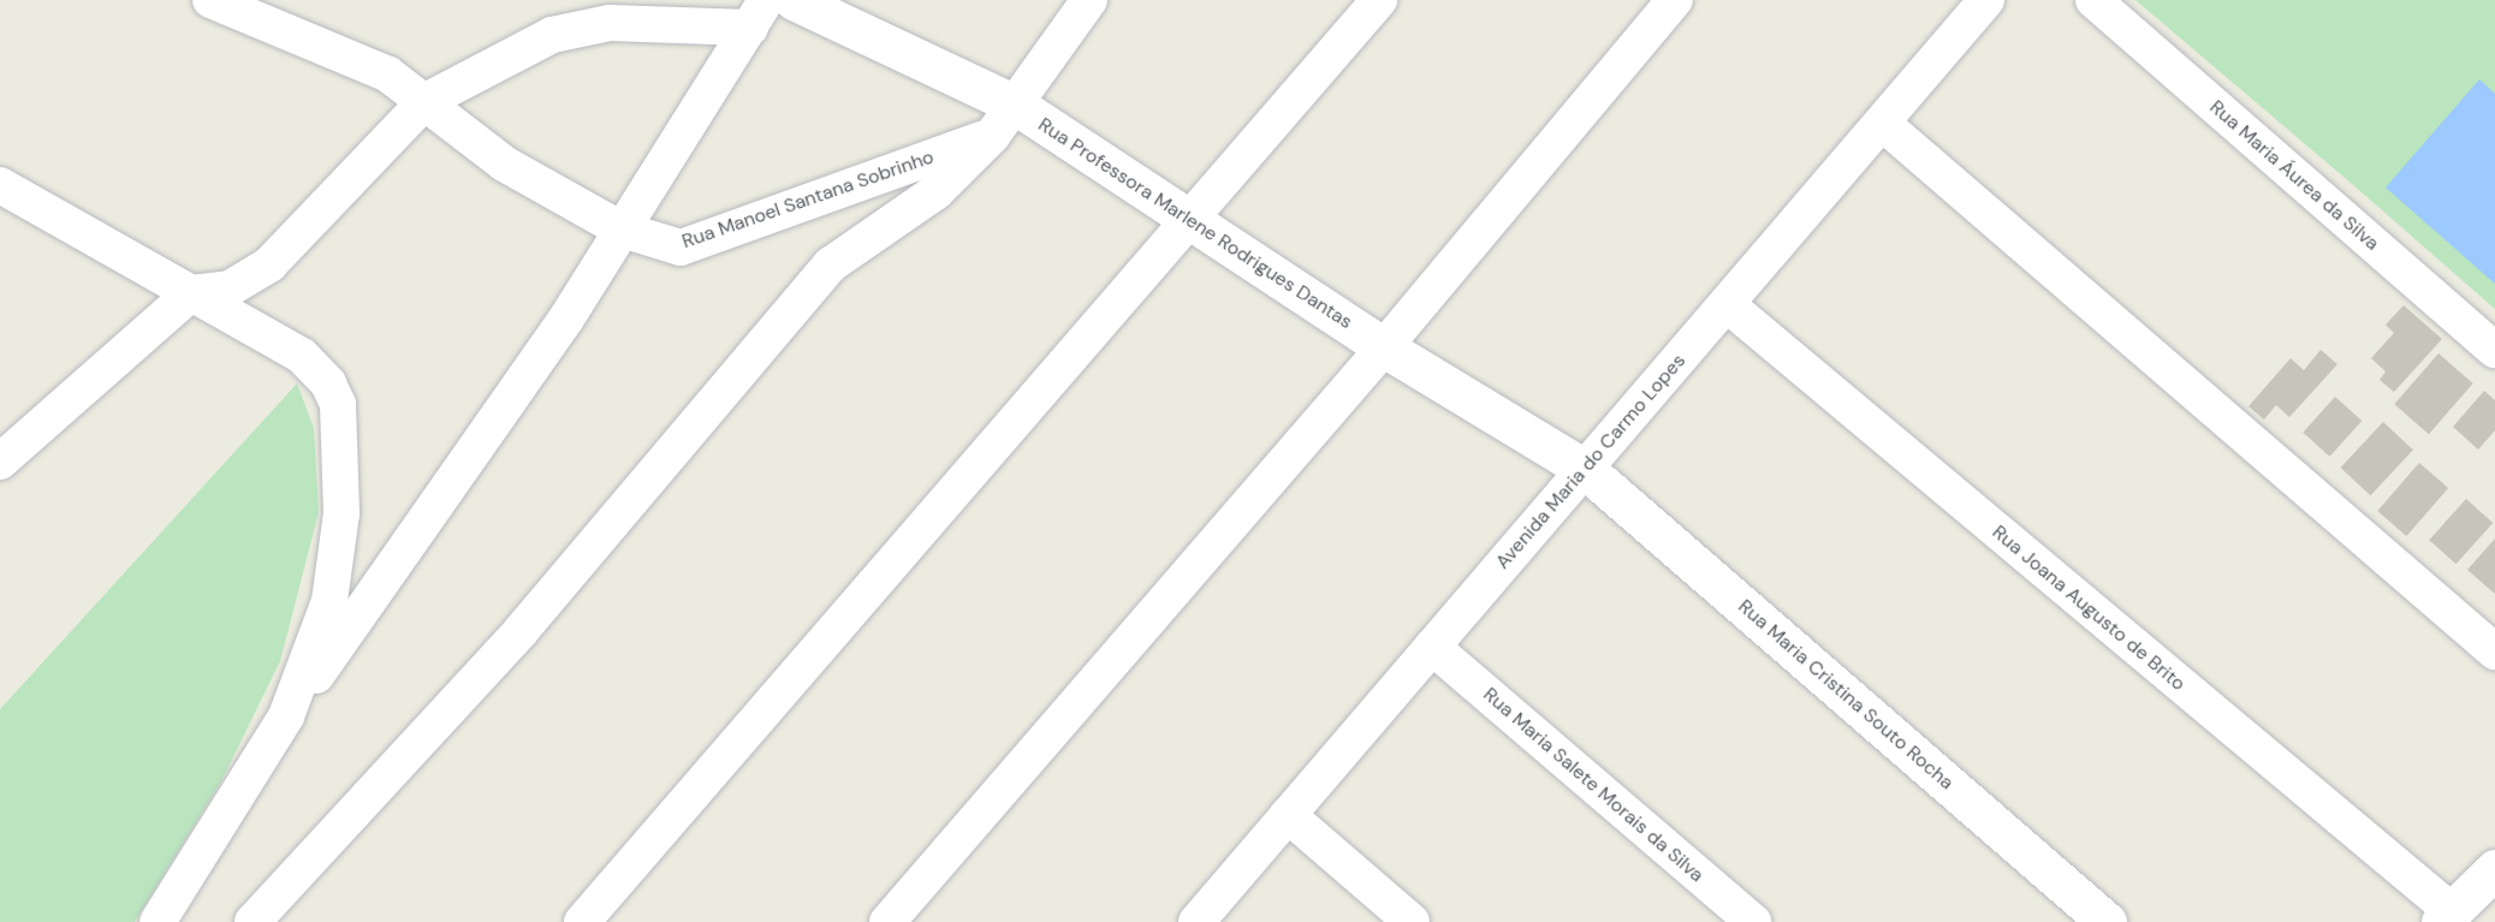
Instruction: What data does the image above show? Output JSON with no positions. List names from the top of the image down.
{
  "streets": {
    "street": [
      "Rua Maria Áurea da Silva",
      "Rua Manoel Santana Sobrinho",
      "Rua Professora Marlene Rodrigues Dantas",
      "Avenida Maria do Carmo Lopes",
      "Rua Joana Augusto de Brito",
      "Rua Maria Cristina Souto Rocha",
      "Rua Maria Salete Morais da Silva"
    ]
  },
  "crossings": [
    ["Rua Professora Marlene Rodrigues Dantas", "Avenida Maria do Carmo Lopes"],
    ["Rua Professora Marlene Rodrigues Dantas", "Rua Maria Cristina Souto Rocha"],
    ["Avenida Maria do Carmo Lopes", "Rua Joana Augusto de Brito"],
    ["Avenida Maria do Carmo Lopes", "Rua Maria Cristina Souto Rocha"],
    ["Avenida Maria do Carmo Lopes", "Rua Maria Salete Morais da Silva"]
  ]
}
